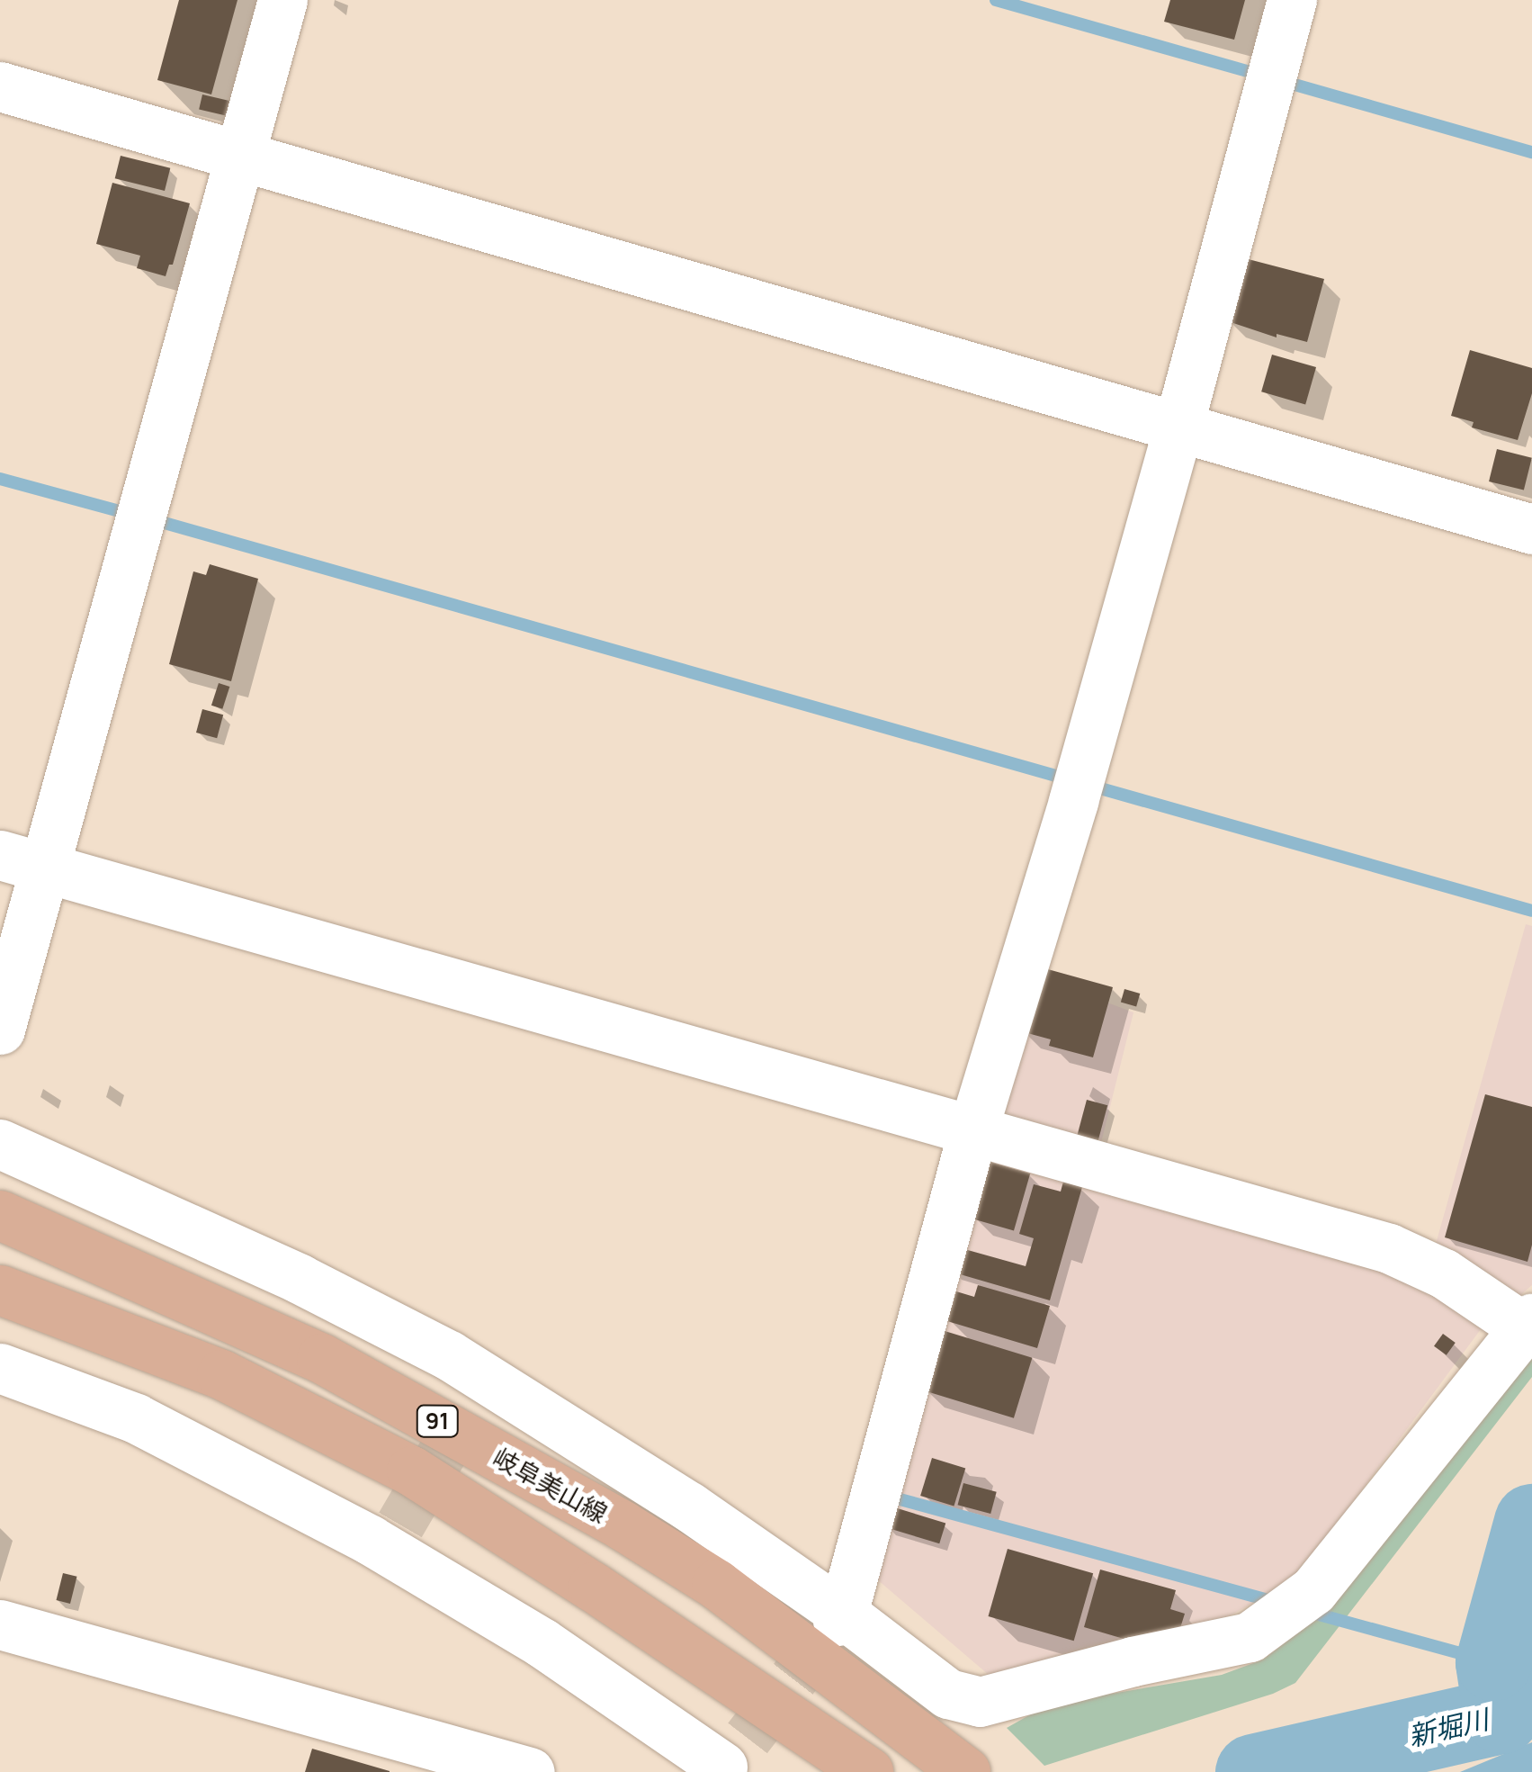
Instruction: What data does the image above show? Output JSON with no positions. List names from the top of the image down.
{
  "streets": {
    "main road": ["91", "岐阜美山線"]
  },
  "water": ["新堀川"]
}
